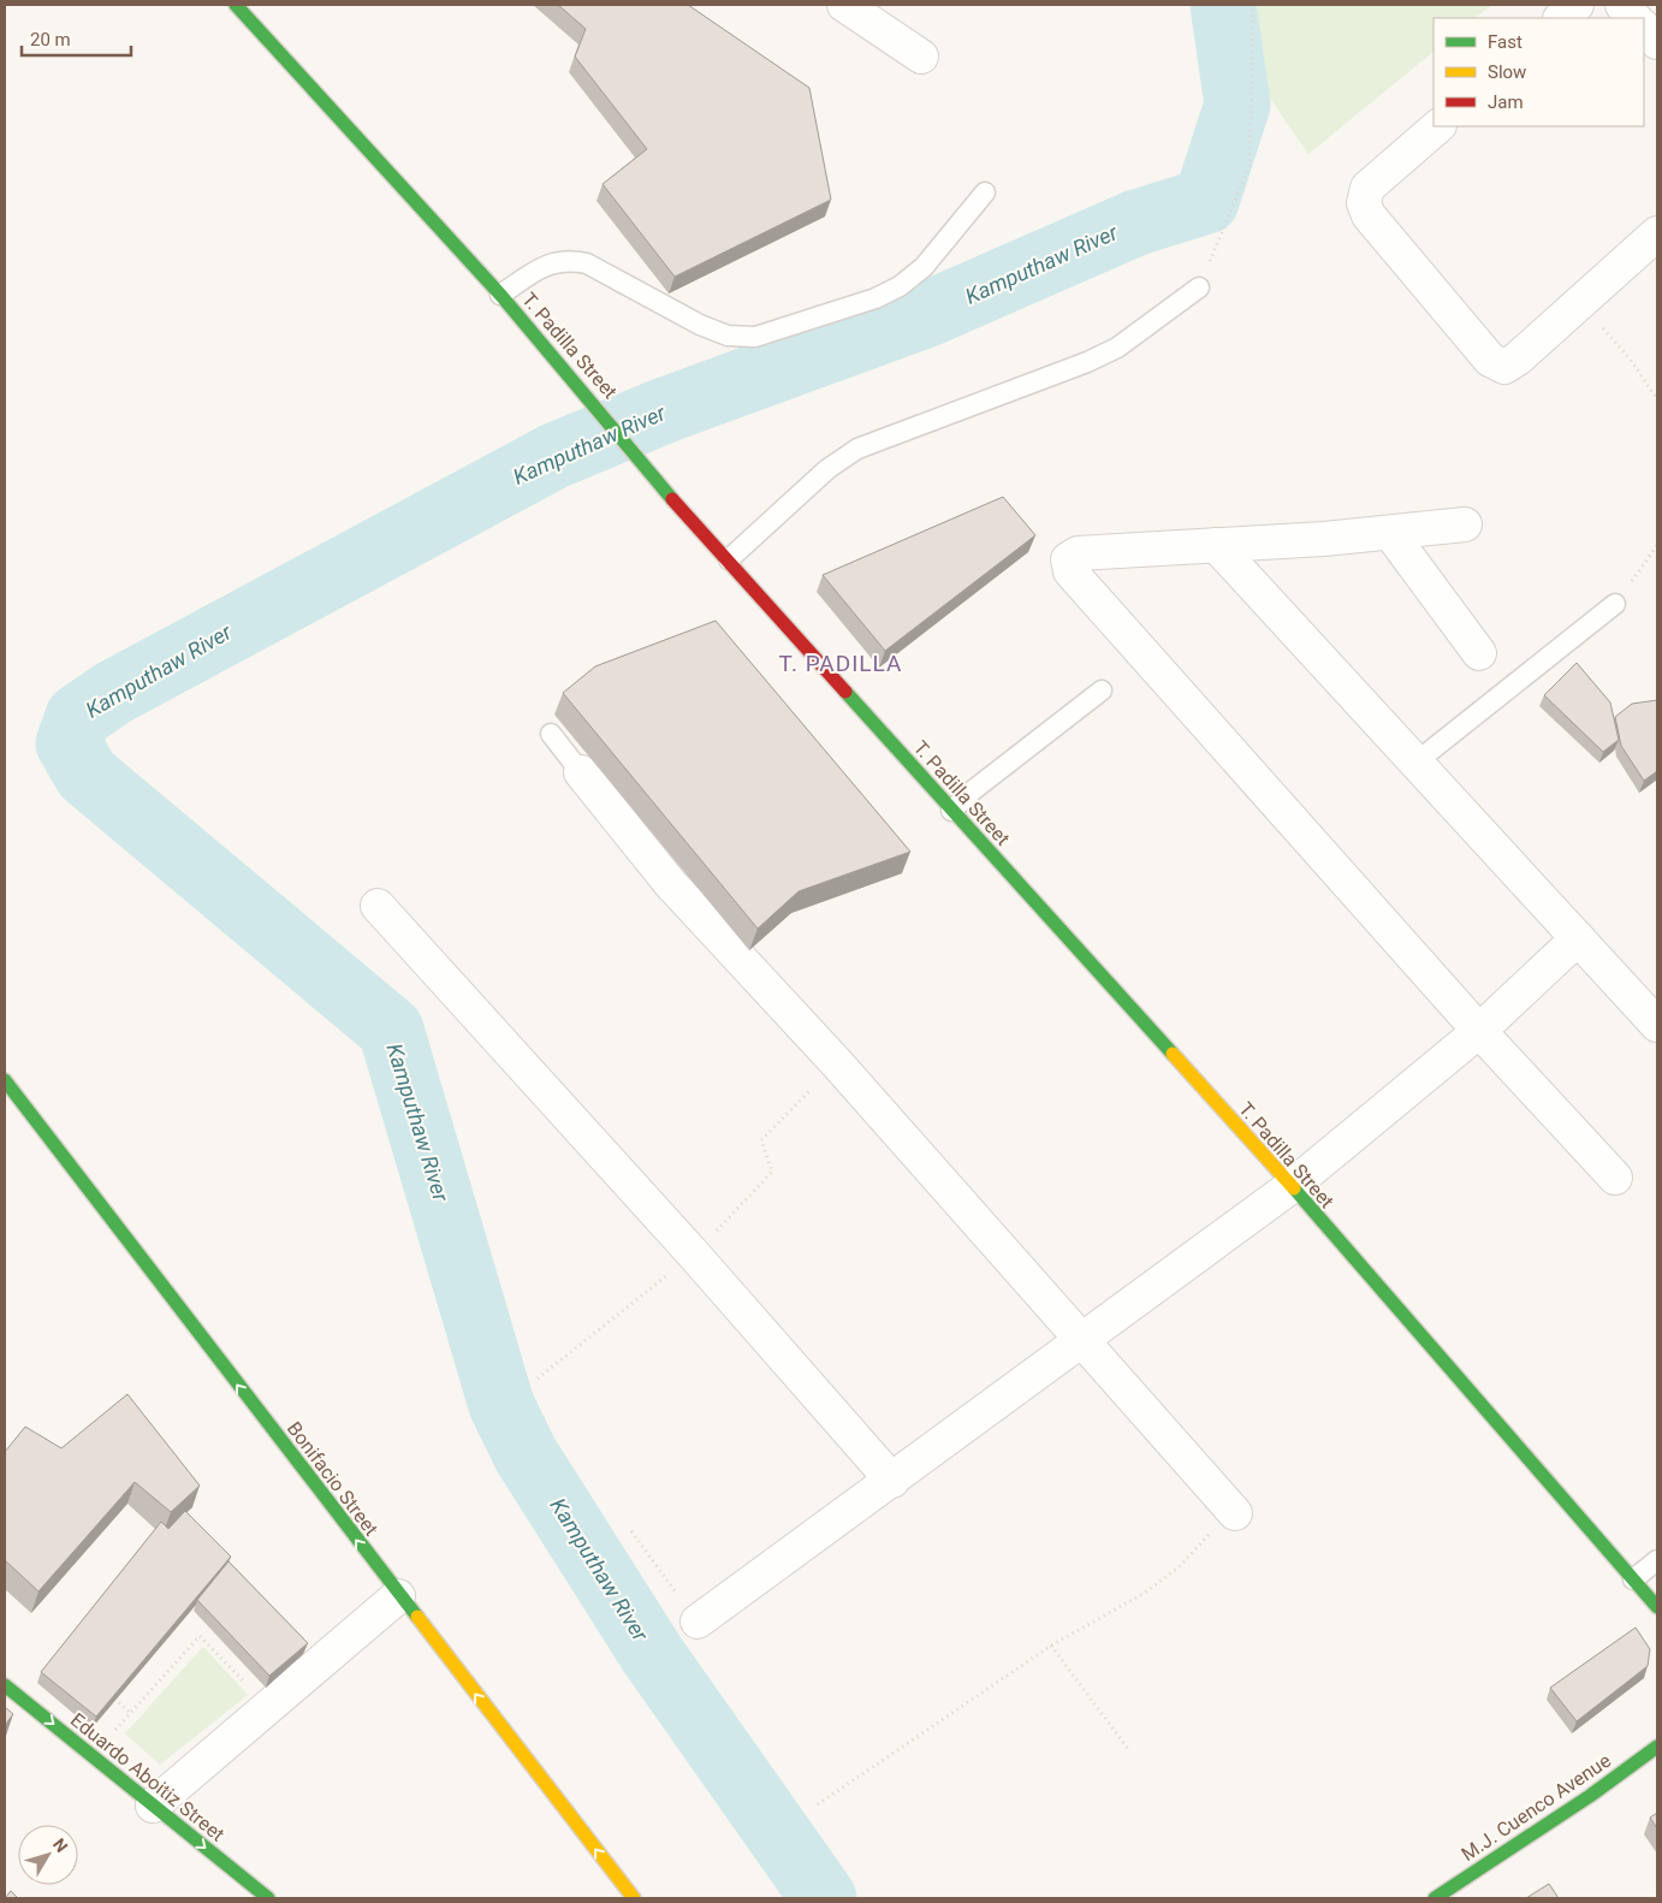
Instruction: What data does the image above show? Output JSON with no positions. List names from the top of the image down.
{
  "streets": {
    "street": [
      "T. Padilla Street",
      "Bonifacio Street",
      "Eduardo Aboitiz Street",
      "M.J. Cuenco Avenue"
    ]
  },
  "one_way": ["Bonifacio Street", "Eduardo Aboitiz Street"],
  "districts": ["T. PADILLA"],
  "water": ["Kamputhaw River"],
  "legend": ["Fast", "Slow", "Jam"],
  "scale_bar": "20 m",
  "north": "top right"
}
